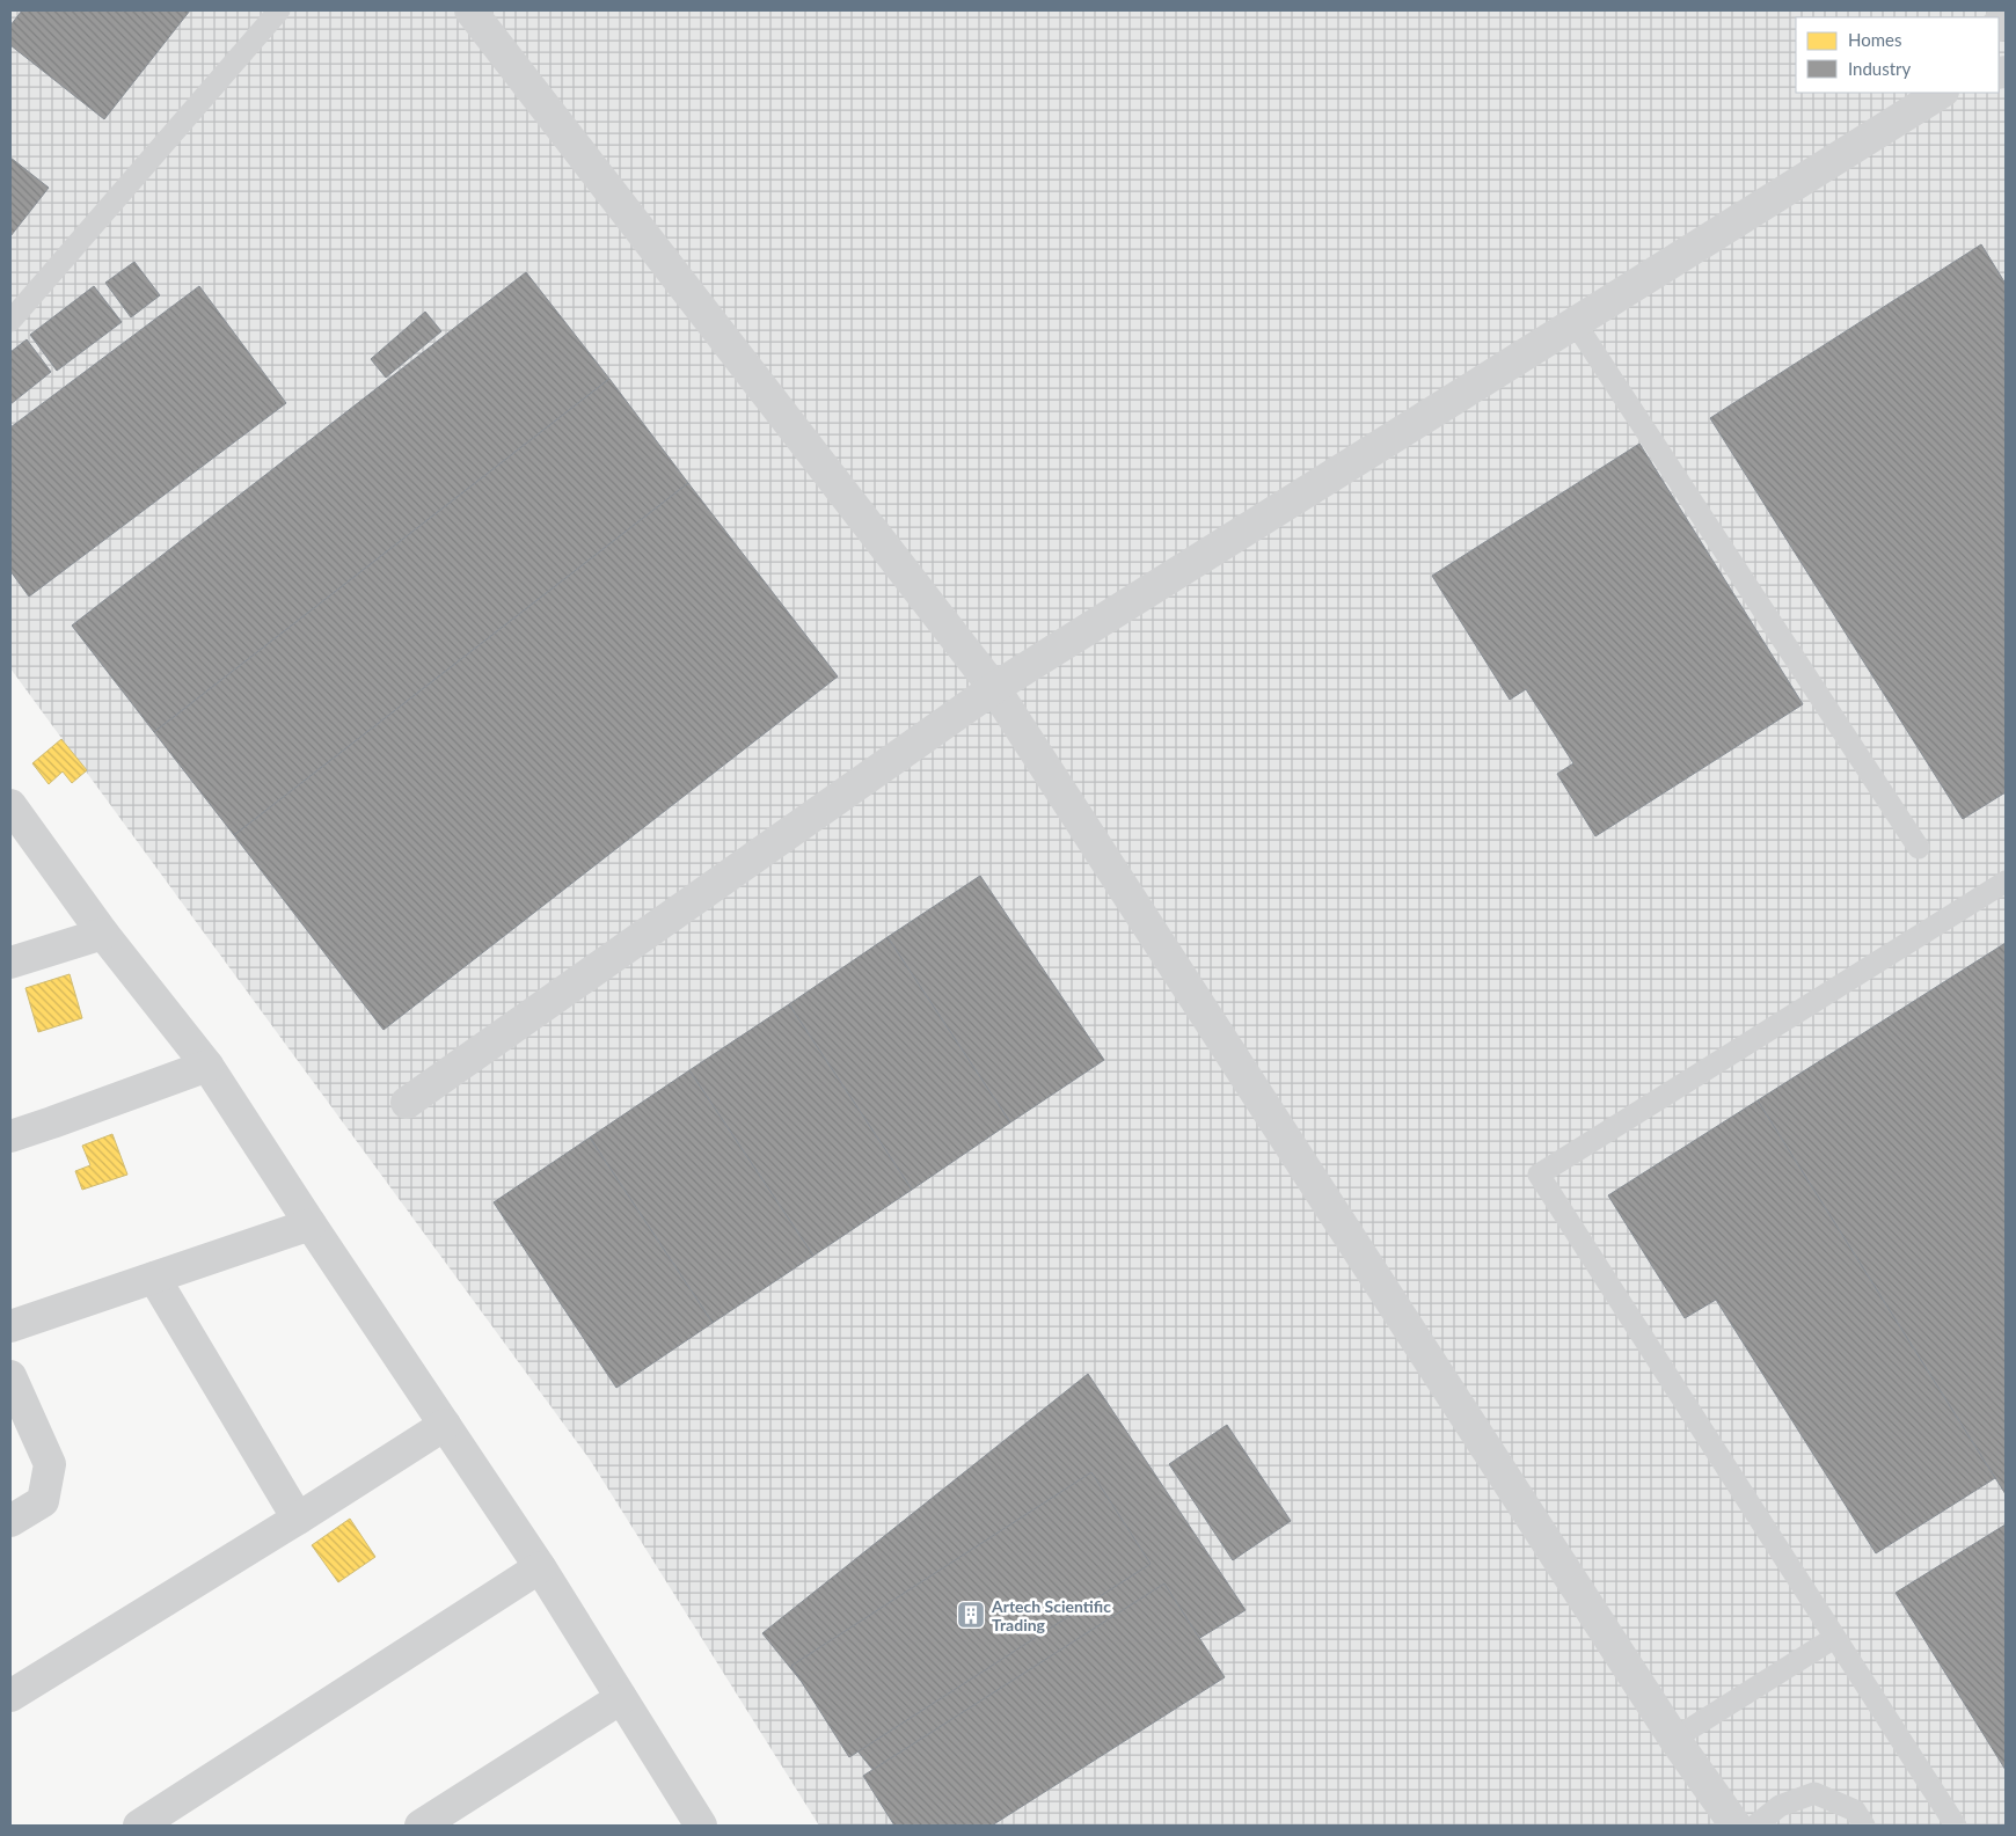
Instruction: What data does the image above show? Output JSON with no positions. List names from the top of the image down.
{
  "places": {
    "building": ["Artech Scientific Trading"]
  },
  "legend": ["Homes", "Industry"]
}
